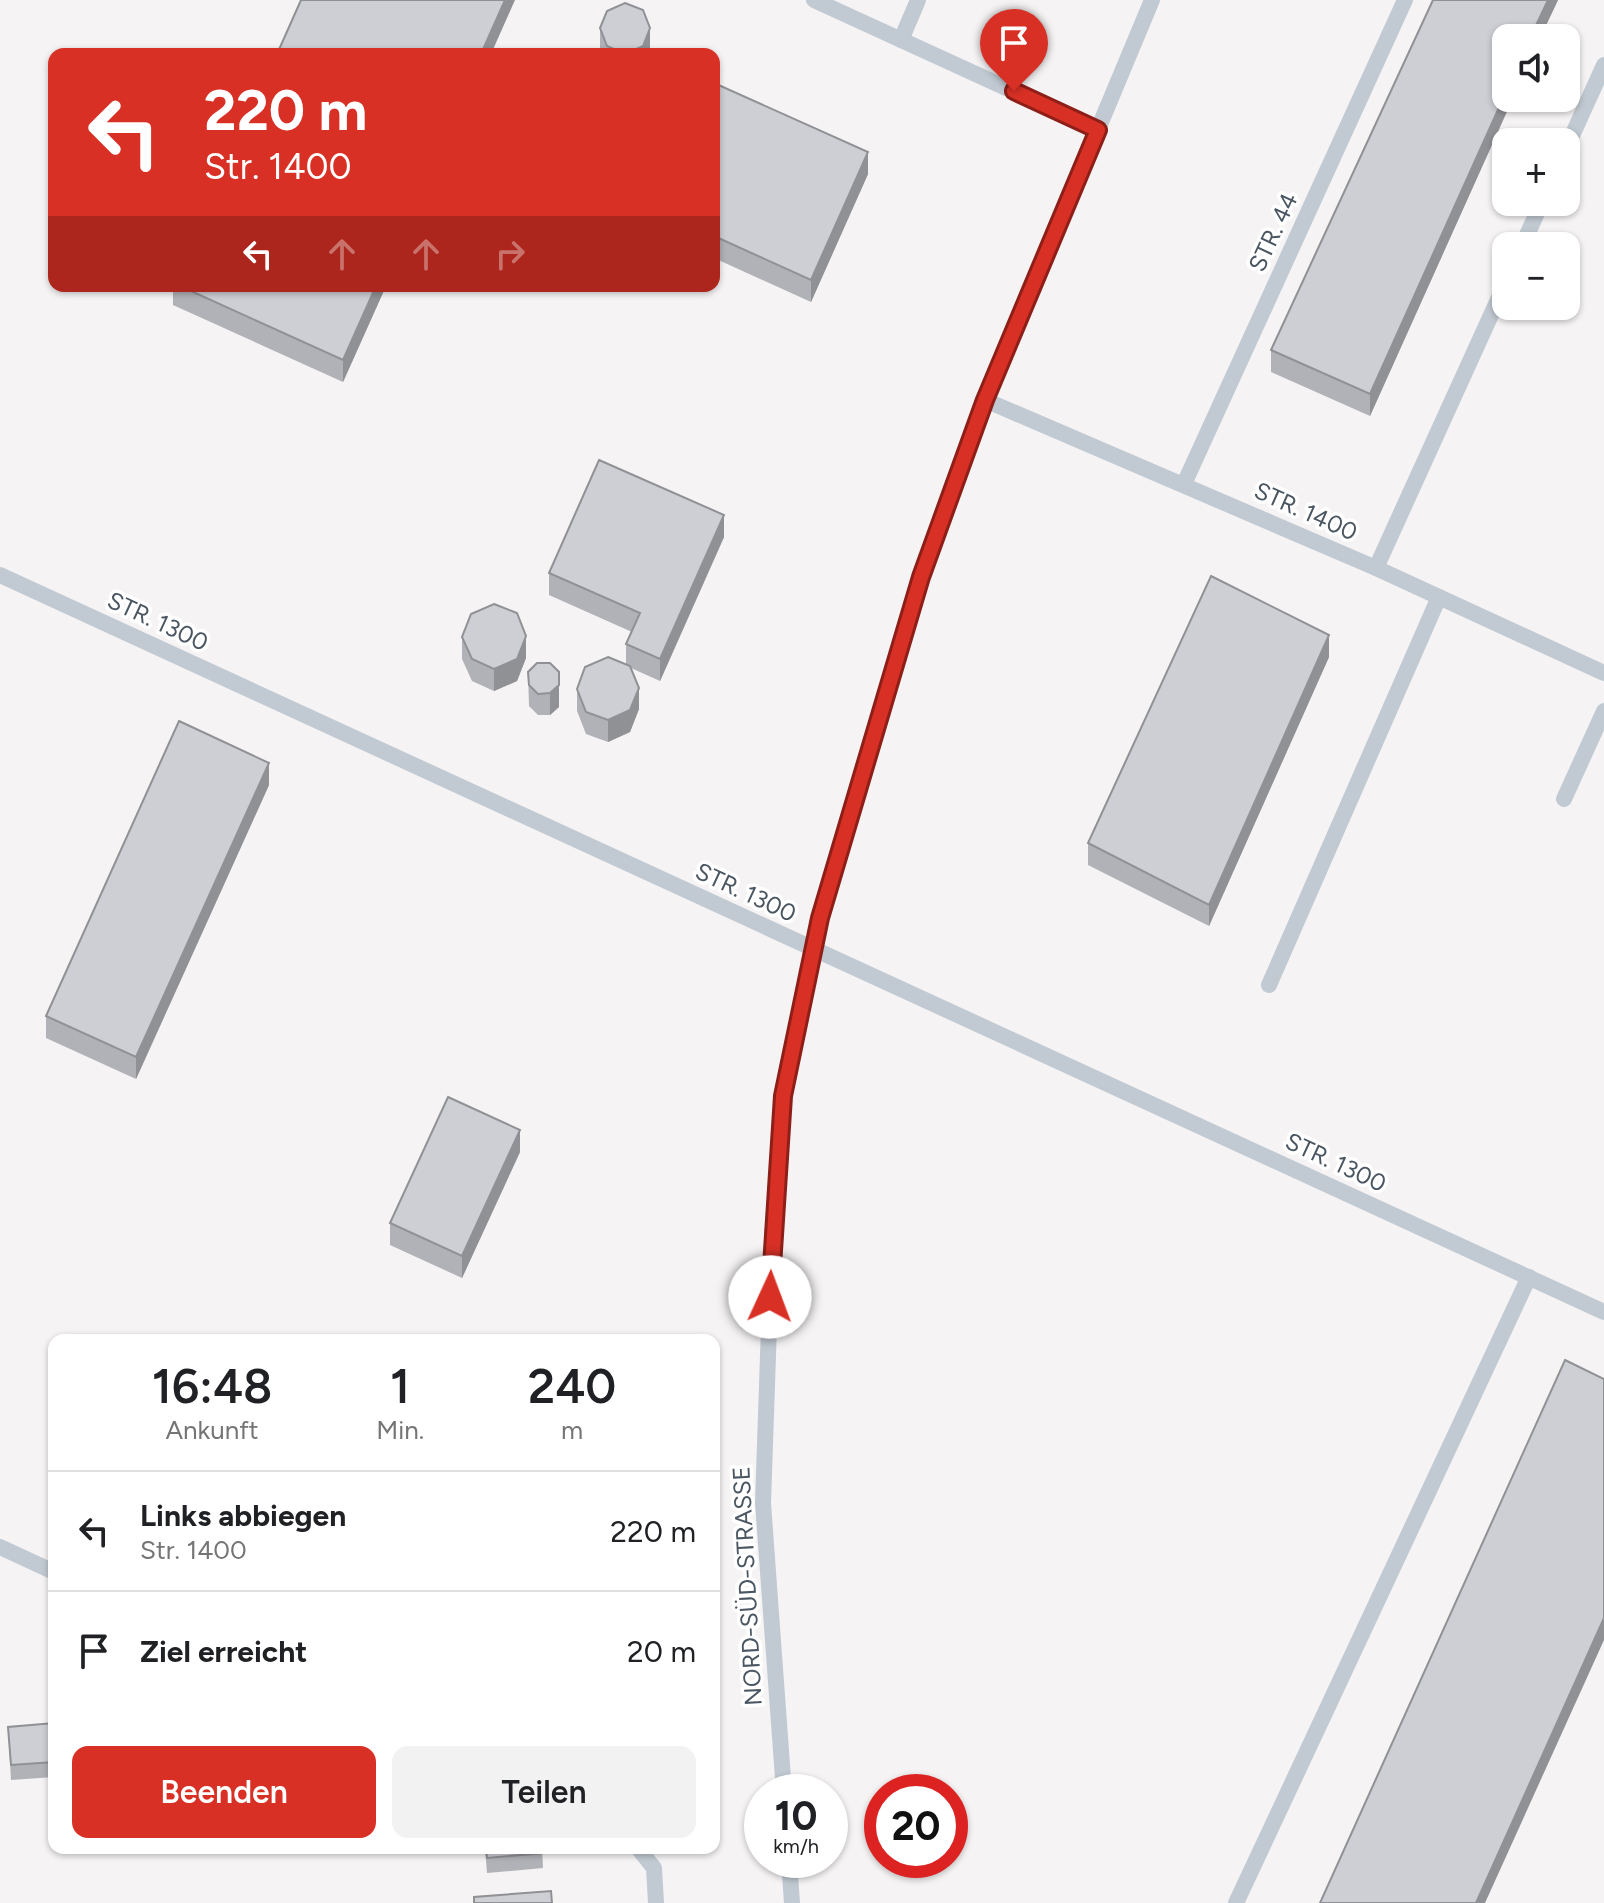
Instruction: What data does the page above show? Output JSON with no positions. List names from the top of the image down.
{
  "streets": {
    "lane": [
      "STR. 44",
      "STR. 1400",
      "STR. 1300",
      "NORD-SÜD-STRASSE"
    ]
  },
  "crossings": [
    ["STR. 44", "STR. 1400"],
    ["STR. 1400", "NORD-SÜD-STRASSE"],
    ["STR. 1300", "NORD-SÜD-STRASSE"]
  ],
  "page": {
    "map_buttons": ["+", "−"],
    "turn": ["220 m", "Str. 1400"],
    "eta": [
      "16:48",
      "Ankunft",
      "1",
      "Min.",
      "240",
      "m"
    ],
    "list": [
      {
        "name": "Links abbiegen",
        "note": "Str. 1400",
        "value": "220 m"
      },
      {
        "name": "Ziel erreicht",
        "value": "20 m"
      }
    ],
    "buttons": ["Beenden", "Teilen"],
    "speed": "10 km/h",
    "limit": "20"
  }
}
